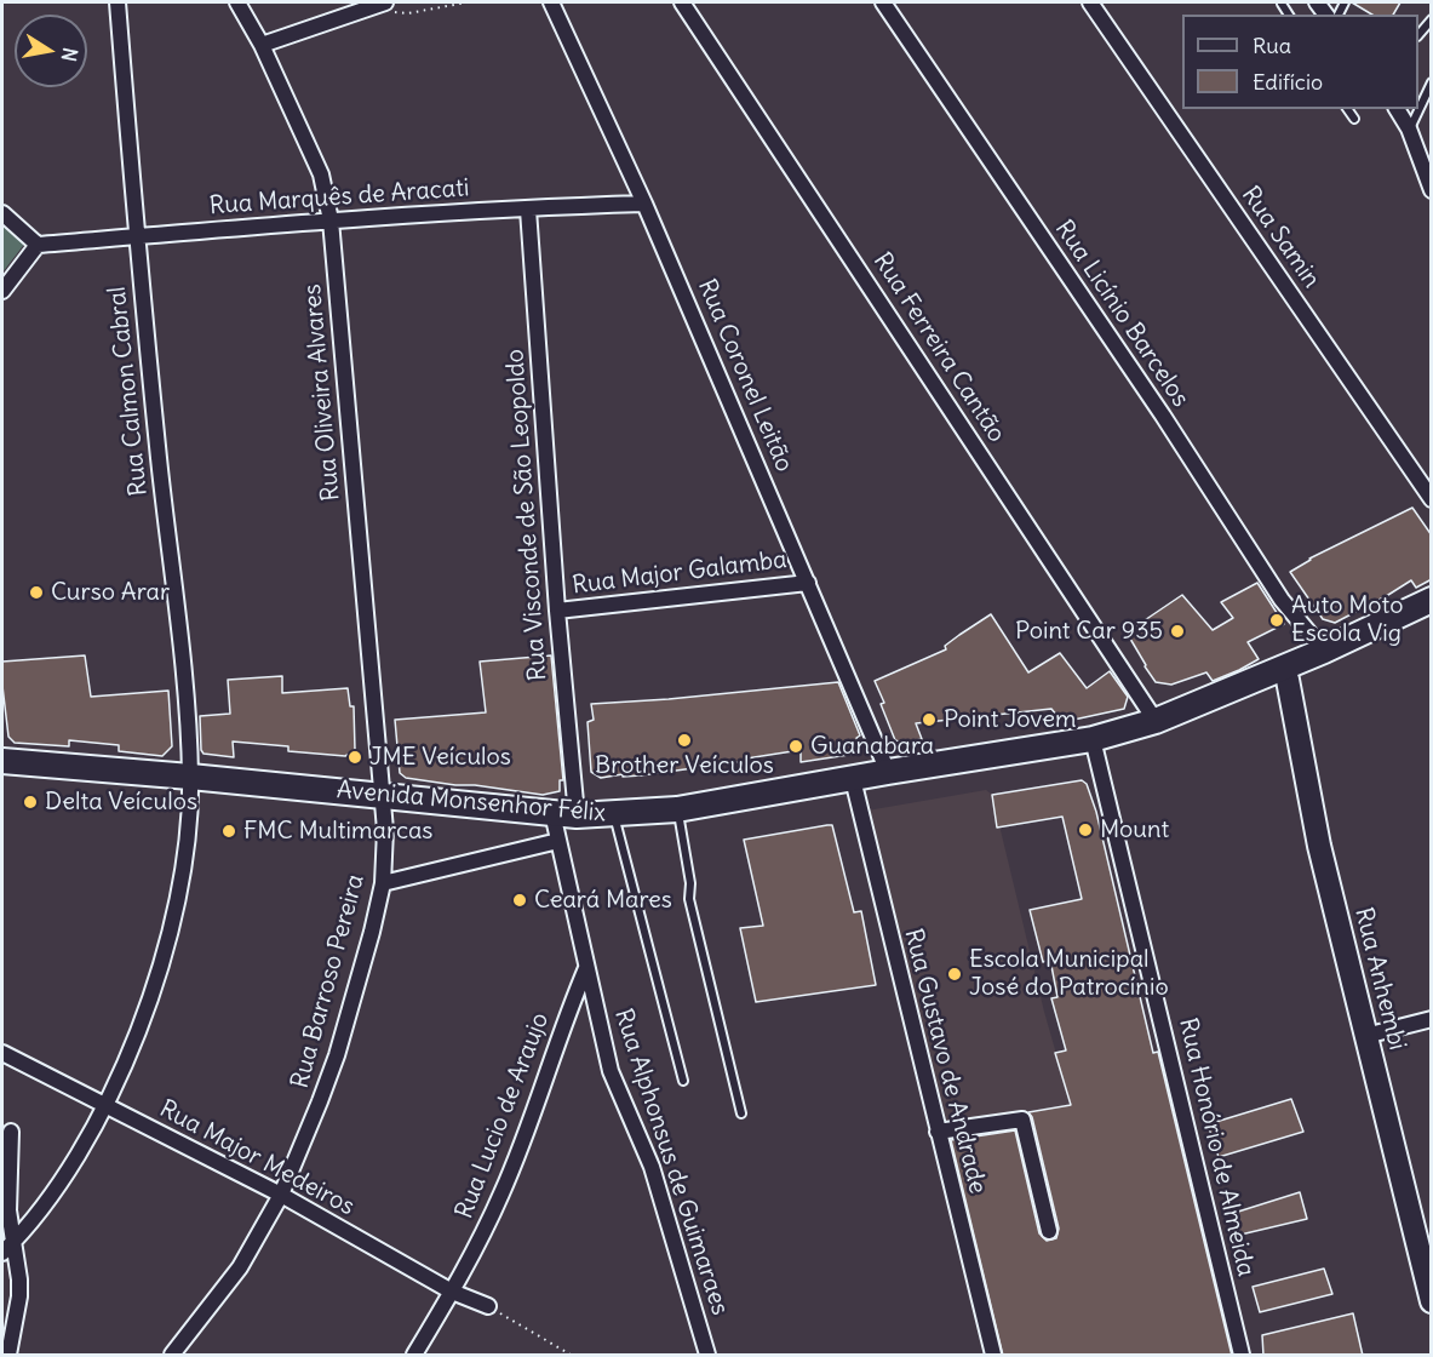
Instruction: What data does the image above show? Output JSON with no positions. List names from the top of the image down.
{
  "streets": {
    "main road": ["Avenida Monsenhor Félix"],
    "street": [
      "Rua Marquês de Aracati",
      "Rua Samin",
      "Rua Licínio Barcelos",
      "Rua Ferreira Cantão",
      "Rua Coronel Leitão",
      "Rua Calmon Cabral",
      "Rua Oliveira Alvares",
      "Rua Visconde de São Leopoldo",
      "Rua Major Galamba",
      "Rua Anhembi",
      "Rua Barroso Pereira",
      "Rua Gustavo de Andrade",
      "Rua Lucio de Araujo",
      "Rua Honório de Almeida",
      "Rua Major Medeiros",
      "Rua Alphonsus de Guimaraes"
    ]
  },
  "crossings": [
    ["Rua Marquês de Aracati", "Rua Coronel Leitão"],
    ["Rua Marquês de Aracati", "Rua Calmon Cabral"],
    ["Rua Marquês de Aracati", "Rua Oliveira Alvares"],
    ["Rua Marquês de Aracati", "Rua Visconde de São Leopoldo"],
    ["Rua Licínio Barcelos", "Avenida Monsenhor Félix"],
    ["Rua Ferreira Cantão", "Avenida Monsenhor Félix"],
    ["Rua Coronel Leitão", "Rua Major Galamba"],
    ["Rua Coronel Leitão", "Avenida Monsenhor Félix"],
    ["Rua Calmon Cabral", "Avenida Monsenhor Félix"],
    ["Rua Calmon Cabral", "Rua Major Medeiros"],
    ["Rua Oliveira Alvares", "Avenida Monsenhor Félix"],
    ["Rua Oliveira Alvares", "Rua Barroso Pereira"],
    ["Rua Visconde de São Leopoldo", "Rua Major Galamba"],
    ["Rua Visconde de São Leopoldo", "Avenida Monsenhor Félix"],
    ["Rua Visconde de São Leopoldo", "Rua Alphonsus de Guimaraes"],
    ["Avenida Monsenhor Félix", "Rua Anhembi"],
    ["Avenida Monsenhor Félix", "Rua Barroso Pereira"],
    ["Avenida Monsenhor Félix", "Rua Gustavo de Andrade"],
    ["Avenida Monsenhor Félix", "Rua Honório de Almeida"],
    ["Avenida Monsenhor Félix", "Rua Alphonsus de Guimaraes"],
    ["Rua Barroso Pereira", "Rua Major Medeiros"],
    ["Rua Lucio de Araujo", "Rua Major Medeiros"],
    ["Rua Lucio de Araujo", "Rua Alphonsus de Guimaraes"]
  ],
  "places": [
    "Curso Arar",
    "Auto Moto Escola Vig",
    "Point Car 935",
    "Point Jovem",
    "Brother Veículos",
    "Guanabara",
    "JME Veículos",
    "Delta Veículos",
    "Mount",
    "FMC Multimarcas",
    "Ceará Mares",
    "Escola Municipal José do Patrocínio"
  ],
  "legend": ["Rua", "Edifício"],
  "north": "right"
}
